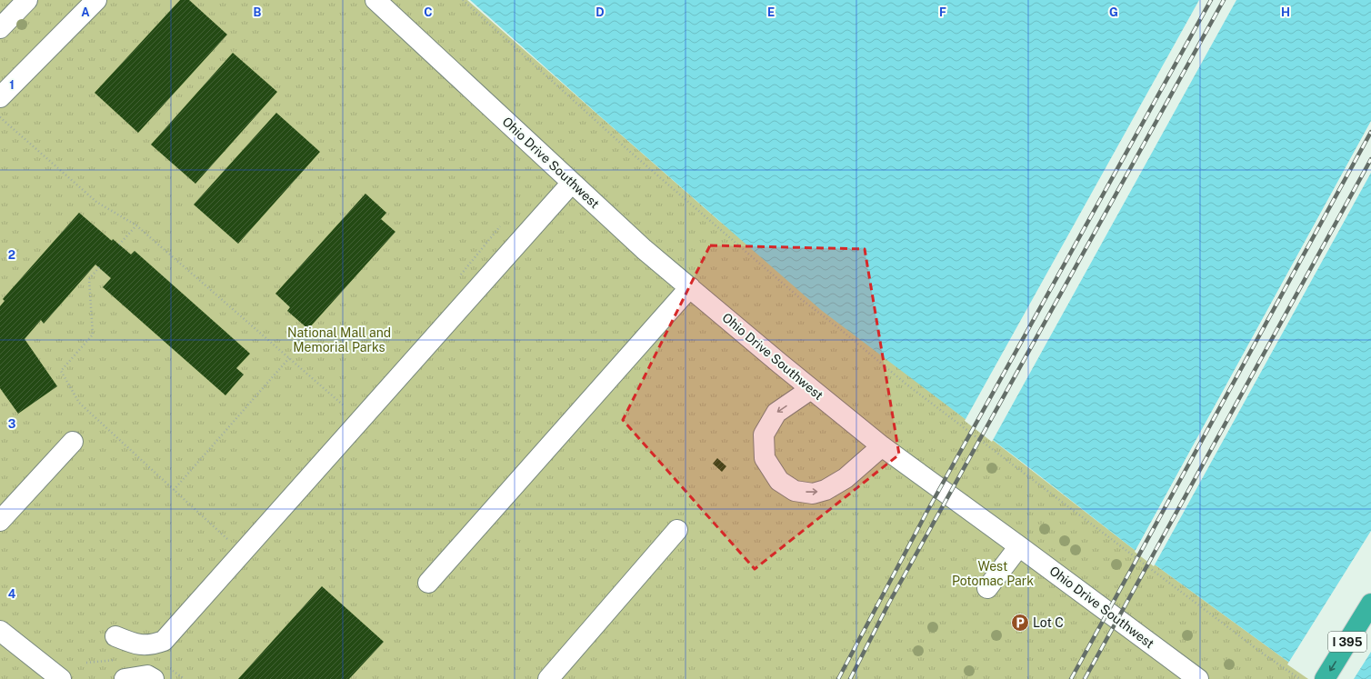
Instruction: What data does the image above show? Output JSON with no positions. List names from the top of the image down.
{
  "streets": {
    "highway": ["I 395"],
    "street": ["Ohio Drive Southwest"]
  },
  "parks": ["National Mall and Memorial Parks", "West Potomac Park"],
  "places": {
    "parking": ["Lot C"]
  },
  "grid": {
    "columns": [
      "A",
      "B",
      "C",
      "D",
      "E",
      "F",
      "G",
      "H"
    ],
    "rows": [
      "1",
      "2",
      "3",
      "4"
    ]
  }
}
